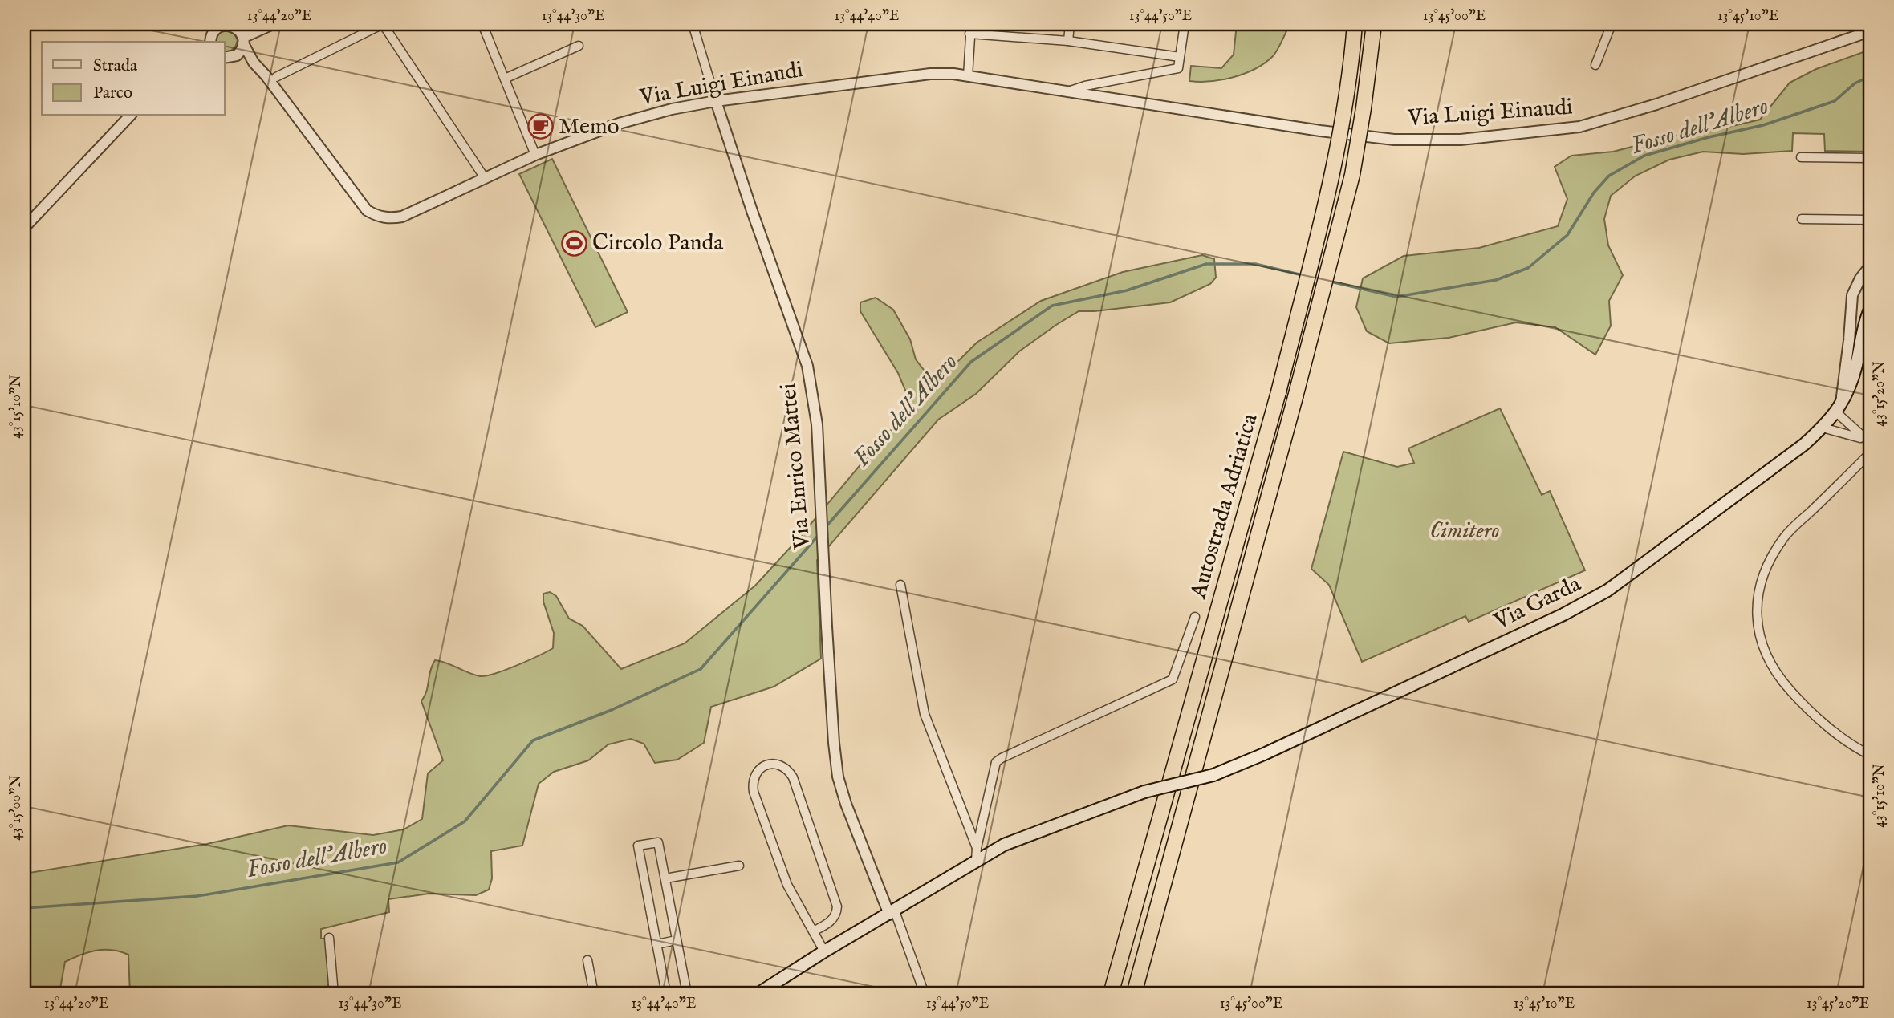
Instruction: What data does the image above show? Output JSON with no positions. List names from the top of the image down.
{
  "streets": {
    "highway": ["Autostrada Adriatica"],
    "main road": ["Via Garda"],
    "street": ["Via Luigi Einaudi", "Via Enrico Mattei"]
  },
  "crossings": [
    ["Via Luigi Einaudi", "Via Enrico Mattei"],
    ["Via Enrico Mattei", "Via Garda"]
  ],
  "water": ["Fosso dell'Albero"],
  "parks": ["Cimitero"],
  "places": {
    "cafe": ["Memo"],
    "sports": ["Circolo Panda"]
  },
  "legend": ["Strada", "Parco"],
  "coordinates": [
    "13°44'20\"E",
    "13°44'30\"E",
    "13°44'40\"E",
    "13°44'50\"E",
    "13°45'00\"E",
    "13°45'10\"E",
    "43°15'20\"N",
    "43°15'10\"N",
    "43°15'00\"N",
    "13°45'20\"E"
  ]
}
